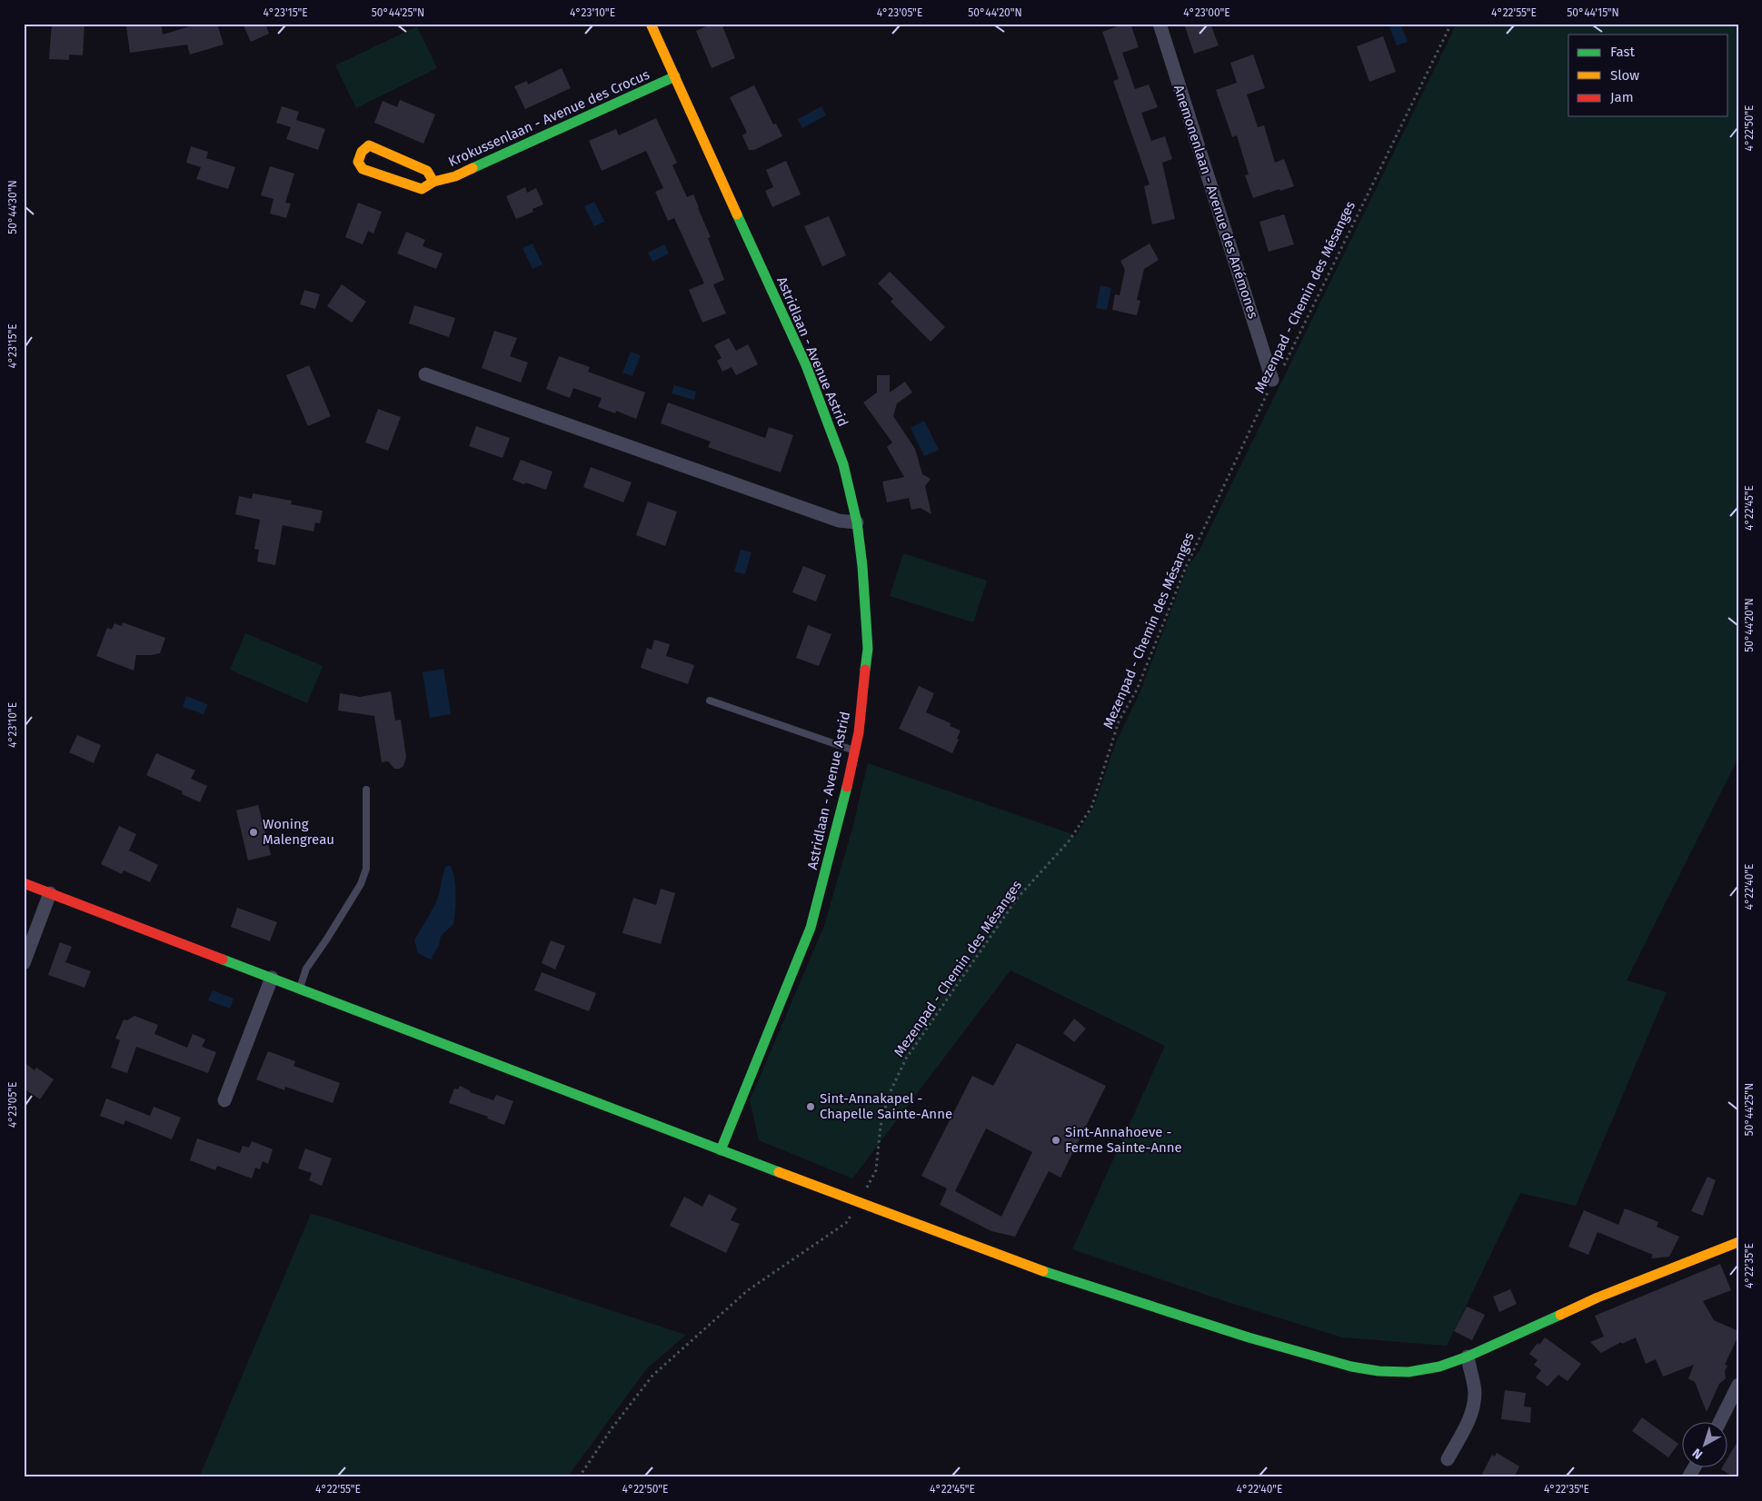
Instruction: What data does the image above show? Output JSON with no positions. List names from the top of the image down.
{
  "streets": {
    "street": ["Krokussenlaan - Avenue des Crocus", "Anemonenlaan - Avenue des Anémones", "Astridlaan - Avenue Astrid"],
    "path": ["Mezenpad - Chemin des Mésanges"]
  },
  "crossings": [
    ["Krokussenlaan - Avenue des Crocus", "Astridlaan - Avenue Astrid"],
    ["Anemonenlaan - Avenue des Anémones", "Mezenpad - Chemin des Mésanges"]
  ],
  "places": ["Woning Malengreau", "Sint-Annakapel - Chapelle Sainte-Anne", "Sint-Annahoeve - Ferme Sainte-Anne"],
  "legend": ["Fast", "Slow", "Jam"],
  "north": "bottom left",
  "coordinates": [
    "4°23'15\"E",
    "50°44'25\"N",
    "4°23'10\"E",
    "4°23'05\"E",
    "50°44'20\"N",
    "4°23'00\"E",
    "4°22'55\"E",
    "50°44'15\"N",
    "4°22'50\"E",
    "50°44'30\"N",
    "4°22'45\"E",
    "4°22'40\"E",
    "4°22'35\"E"
  ]
}
